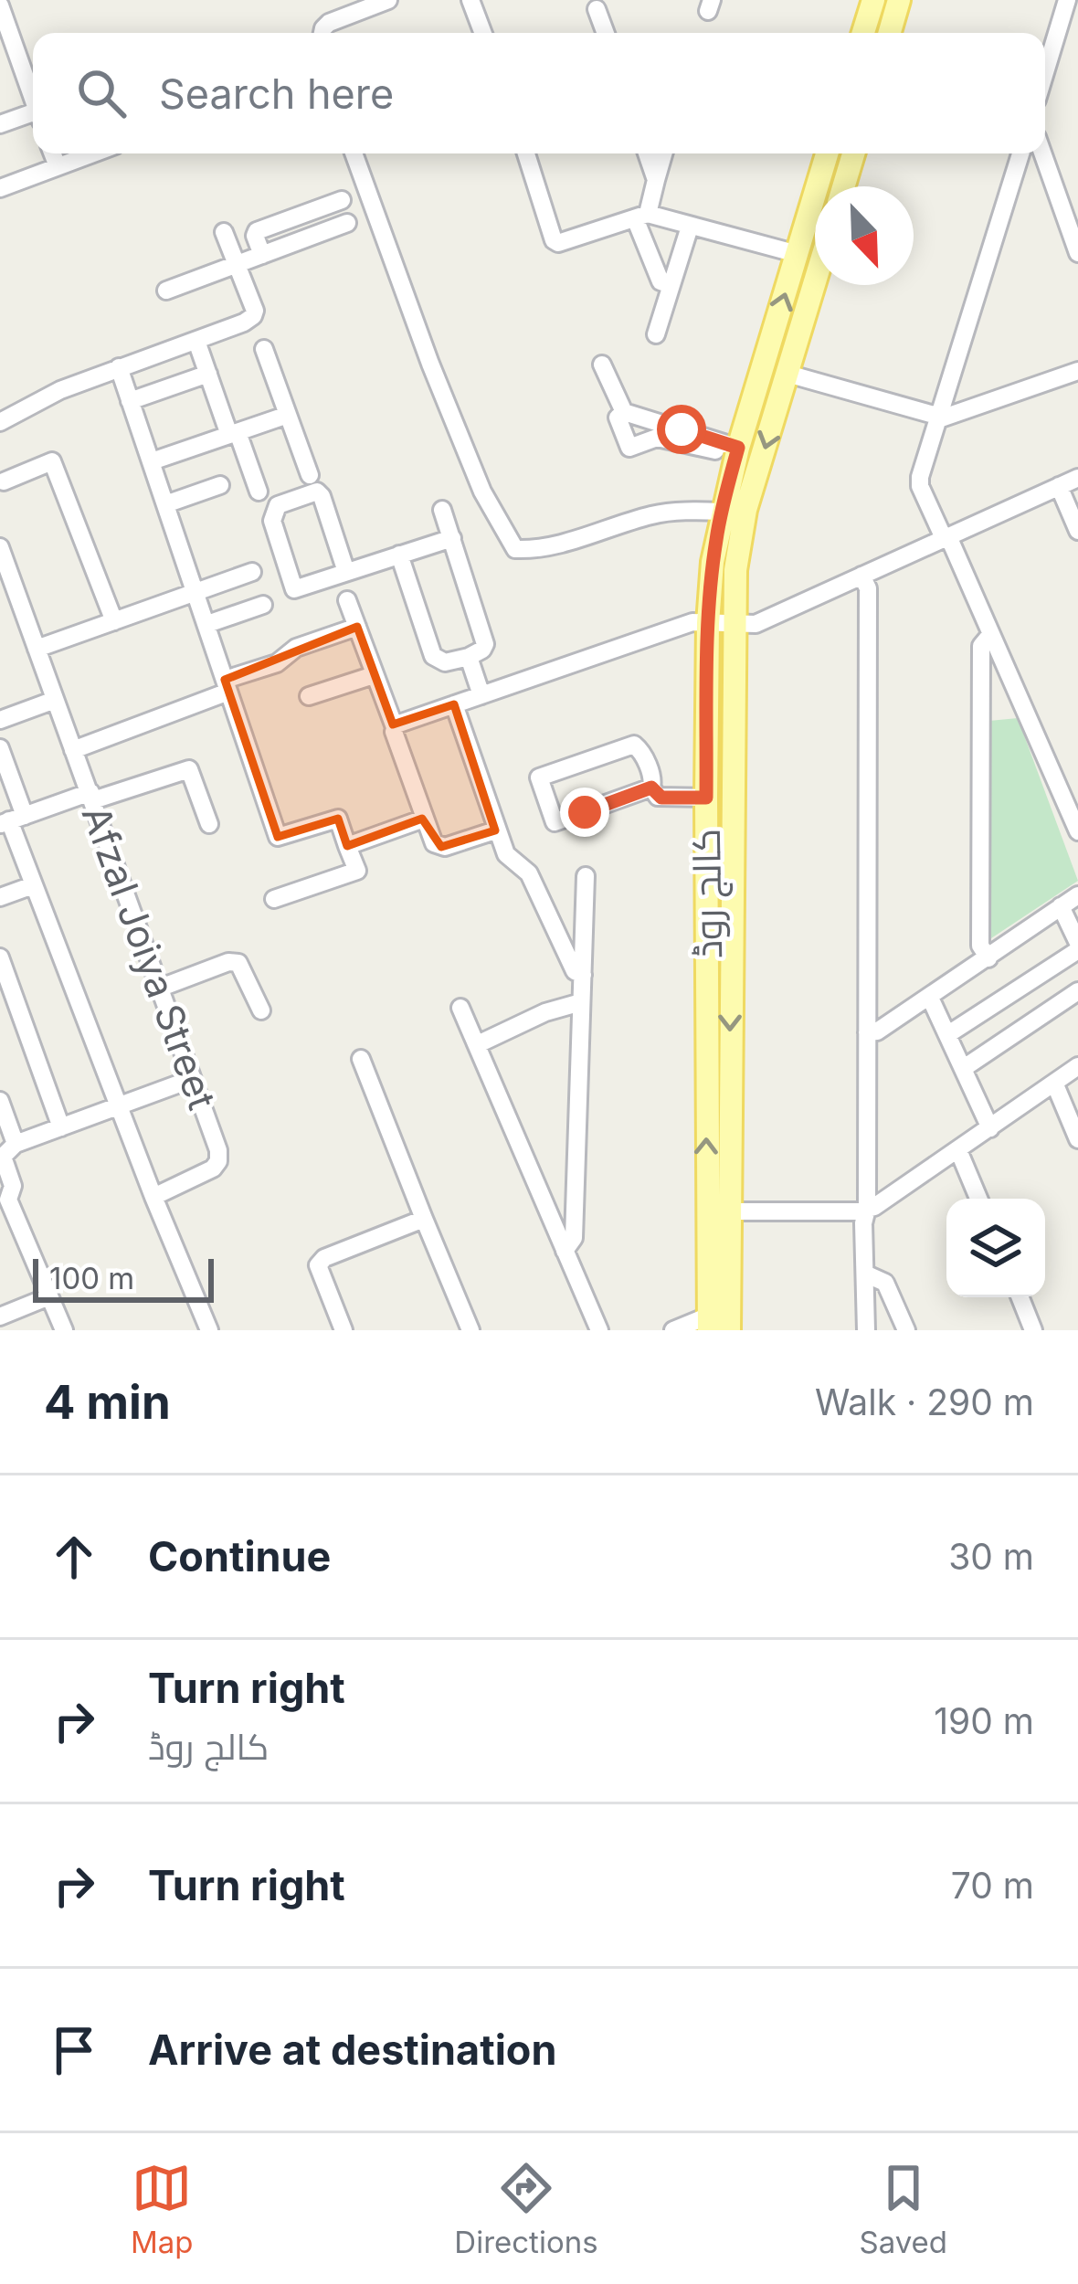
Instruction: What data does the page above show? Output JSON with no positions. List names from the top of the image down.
{
  "streets": {
    "main road": ["کالج روڈ"],
    "street": ["Afzal Joiya Street"]
  },
  "scale_bar": "100 m",
  "north": "bottom right",
  "page": {
    "search": "Search here",
    "scale": "100 m",
    "heading": ["4 min", "Walk · 290 m"],
    "list": [
      ["Continue", "30 m"],
      ["Turn right", "کالج روڈ", "190 m"],
      ["Turn right", "70 m"],
      "Arrive at destination"
    ],
    "nav": ["Map", "Directions", "Saved"]
  }
}
